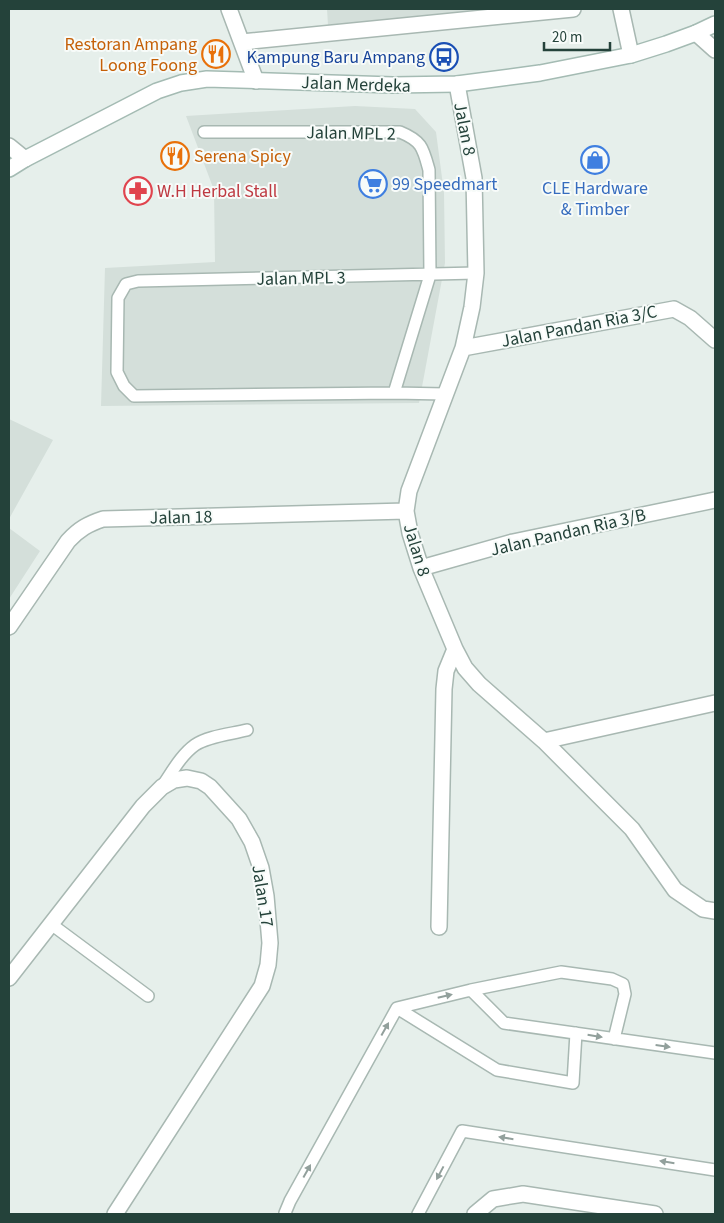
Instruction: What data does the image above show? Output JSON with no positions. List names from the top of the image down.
{
  "streets": {
    "street": [
      "Jalan Merdeka",
      "Jalan 8",
      "Jalan Pandan Ria 3/C",
      "Jalan 18",
      "Jalan Pandan Ria 3/B",
      "Jalan 17"
    ],
    "lane": ["Jalan MPL 2", "Jalan MPL 3"]
  },
  "crossings": [
    ["Jalan Merdeka", "Jalan 8"],
    ["Jalan 8", "Jalan MPL 3"],
    ["Jalan 8", "Jalan Pandan Ria 3/C"],
    ["Jalan 8", "Jalan 18"],
    ["Jalan 8", "Jalan Pandan Ria 3/B"],
    ["Jalan MPL 2", "Jalan MPL 3"]
  ],
  "places": {
    "restaurant": ["Restoran Ampang Loong Foong", "Serena Spicy"],
    "bus stop": ["Kampung Baru Ampang"],
    "shop": ["CLE Hardware & Timber"],
    "supermarket": ["99 Speedmart"],
    "pharmacy": ["W.H Herbal Stall"]
  },
  "scale_bar": "20 m"
}
